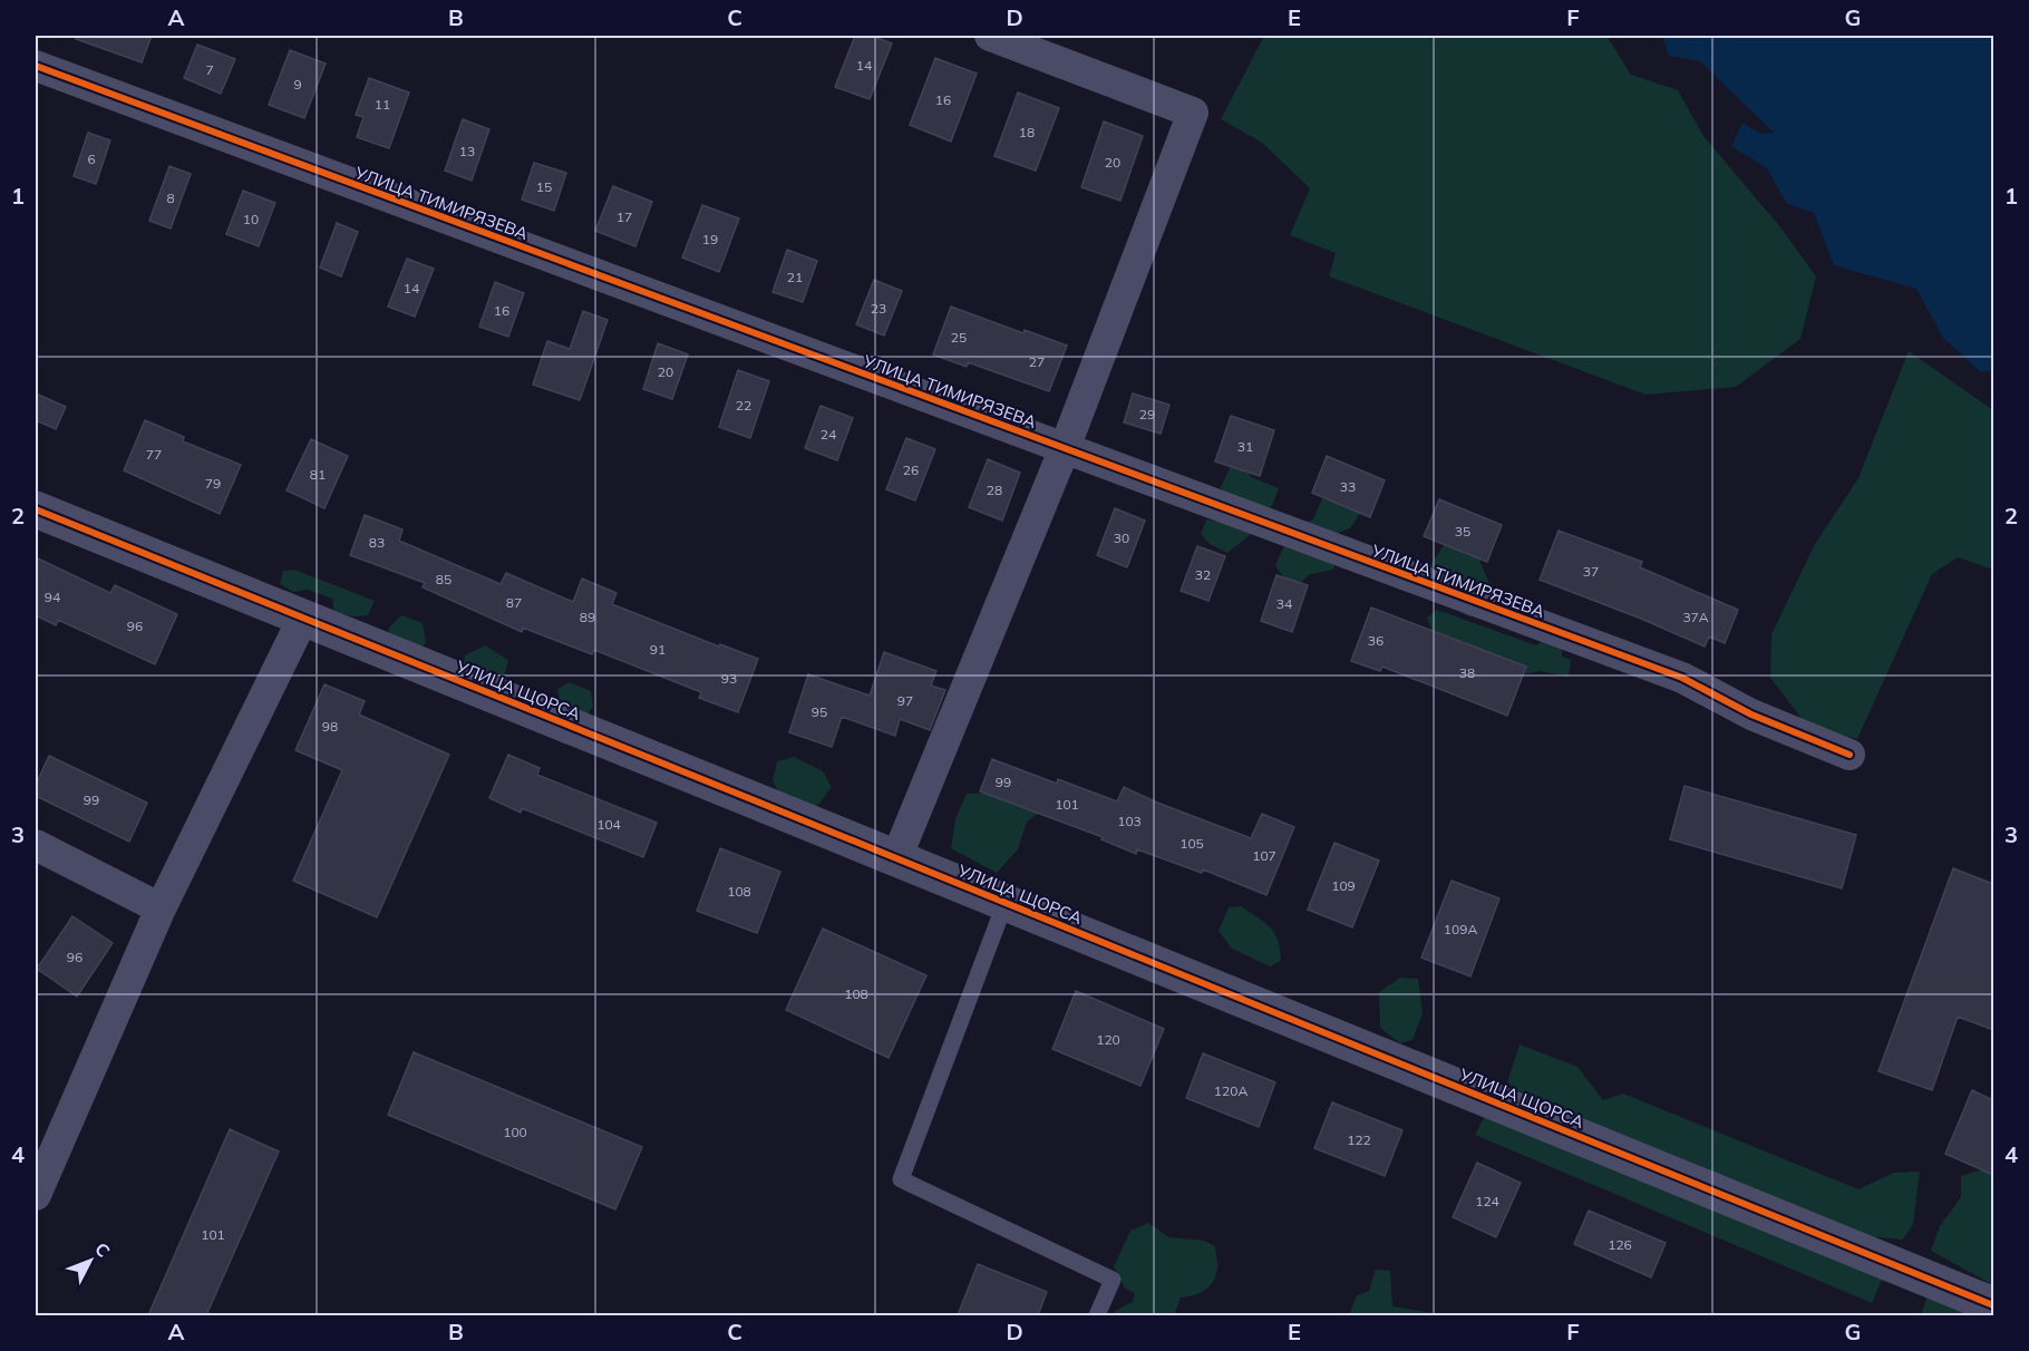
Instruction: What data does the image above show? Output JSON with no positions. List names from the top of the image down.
{
  "streets": {
    "street": ["УЛИЦА ТИМИРЯЗЕВА", "УЛИЦА ЩОРСА"]
  },
  "house_numbers": [
    "14",
    "7",
    "9",
    "16",
    "11",
    "18",
    "13",
    "6",
    "20",
    "15",
    "8",
    "17",
    "10",
    "19",
    "21",
    "14",
    "23",
    "16",
    "25",
    "27",
    "20",
    "22",
    "29",
    "24",
    "31",
    "77",
    "26",
    "81",
    "79",
    "33",
    "28",
    "35",
    "30",
    "83",
    "37",
    "32",
    "85",
    "94",
    "87",
    "34",
    "89",
    "37А",
    "96",
    "36",
    "91",
    "38",
    "93",
    "97",
    "95",
    "98",
    "99",
    "99",
    "101",
    "103",
    "104",
    "105",
    "107",
    "109",
    "108",
    "109А",
    "96",
    "108",
    "120",
    "120А",
    "100",
    "122",
    "124",
    "101",
    "126"
  ],
  "north": "top right",
  "grid": {
    "columns": [
      "A",
      "B",
      "C",
      "D",
      "E",
      "F",
      "G"
    ],
    "rows": [
      "1",
      "2",
      "3",
      "4"
    ]
  }
}
